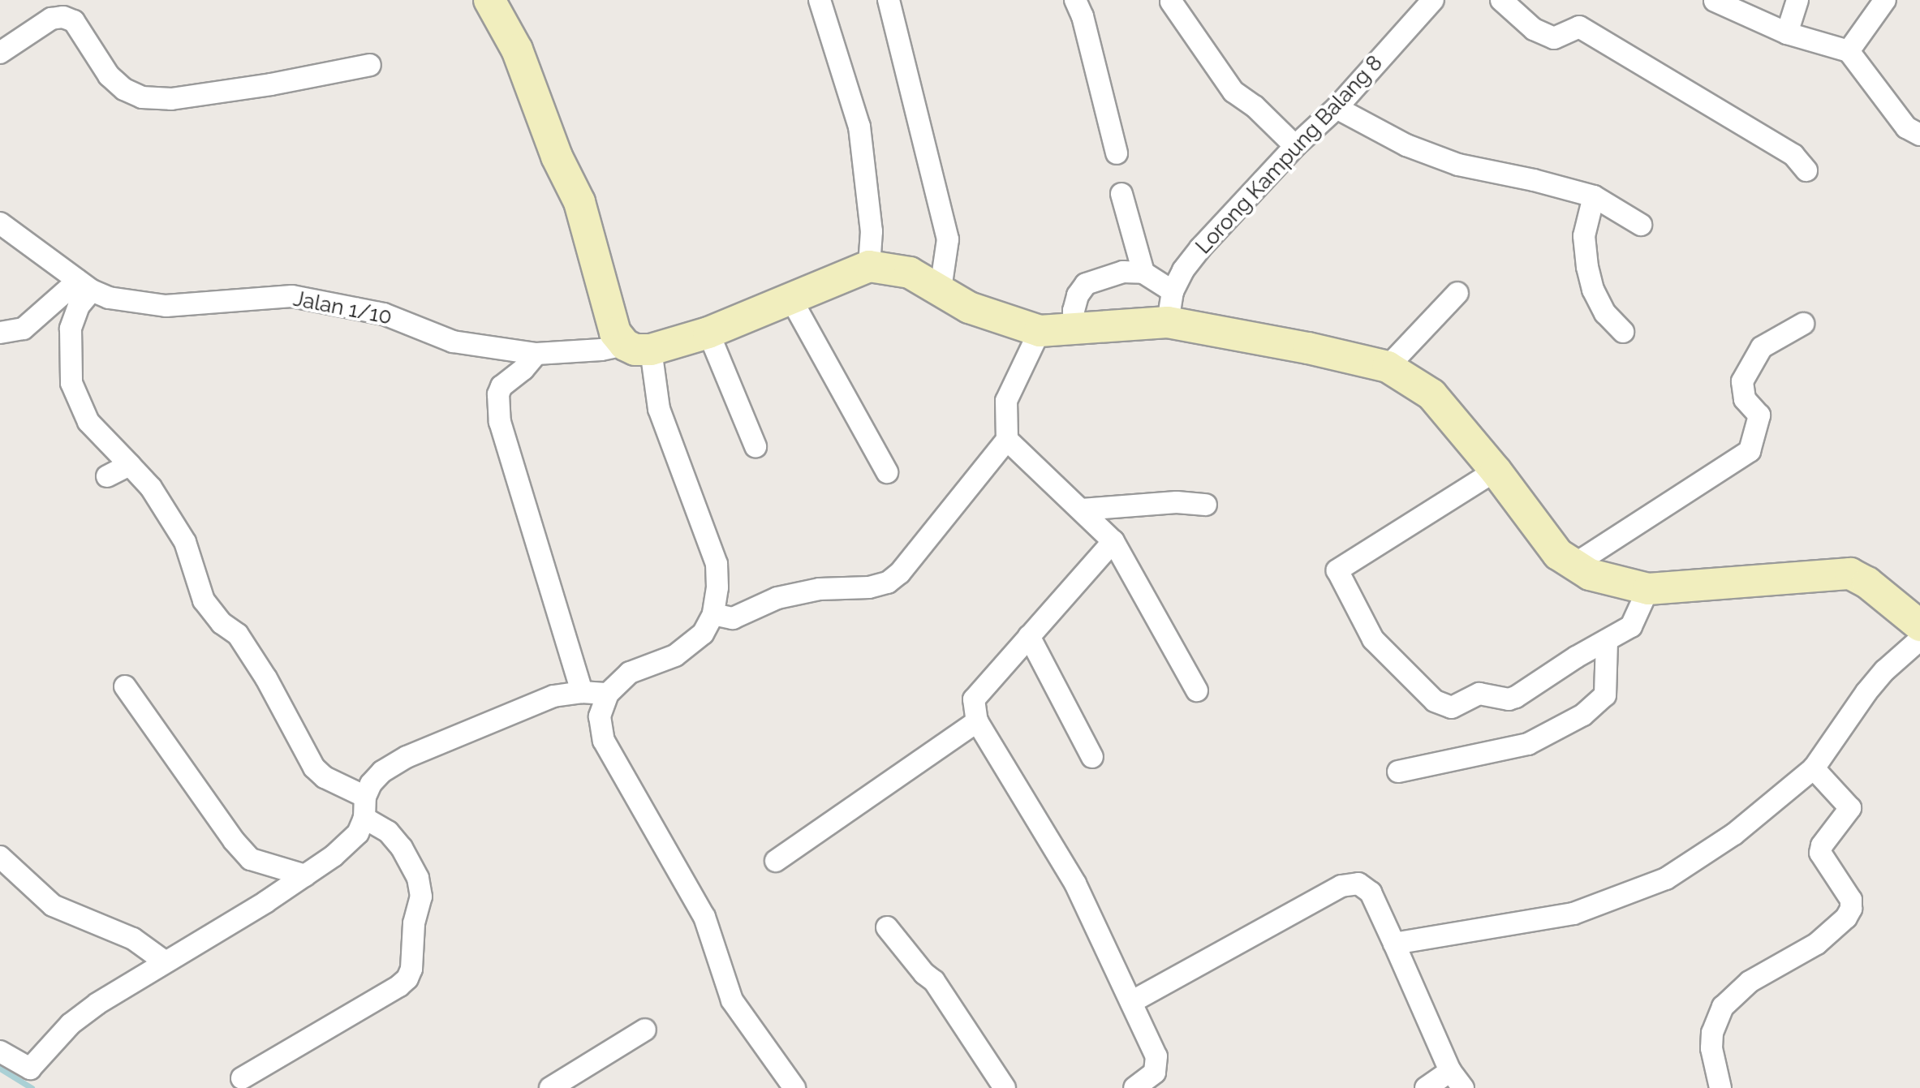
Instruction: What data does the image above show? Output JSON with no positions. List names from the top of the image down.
{
  "streets": {
    "street": ["Lorong Kampung Balang 8", "Jalan 1/10"]
  }
}
